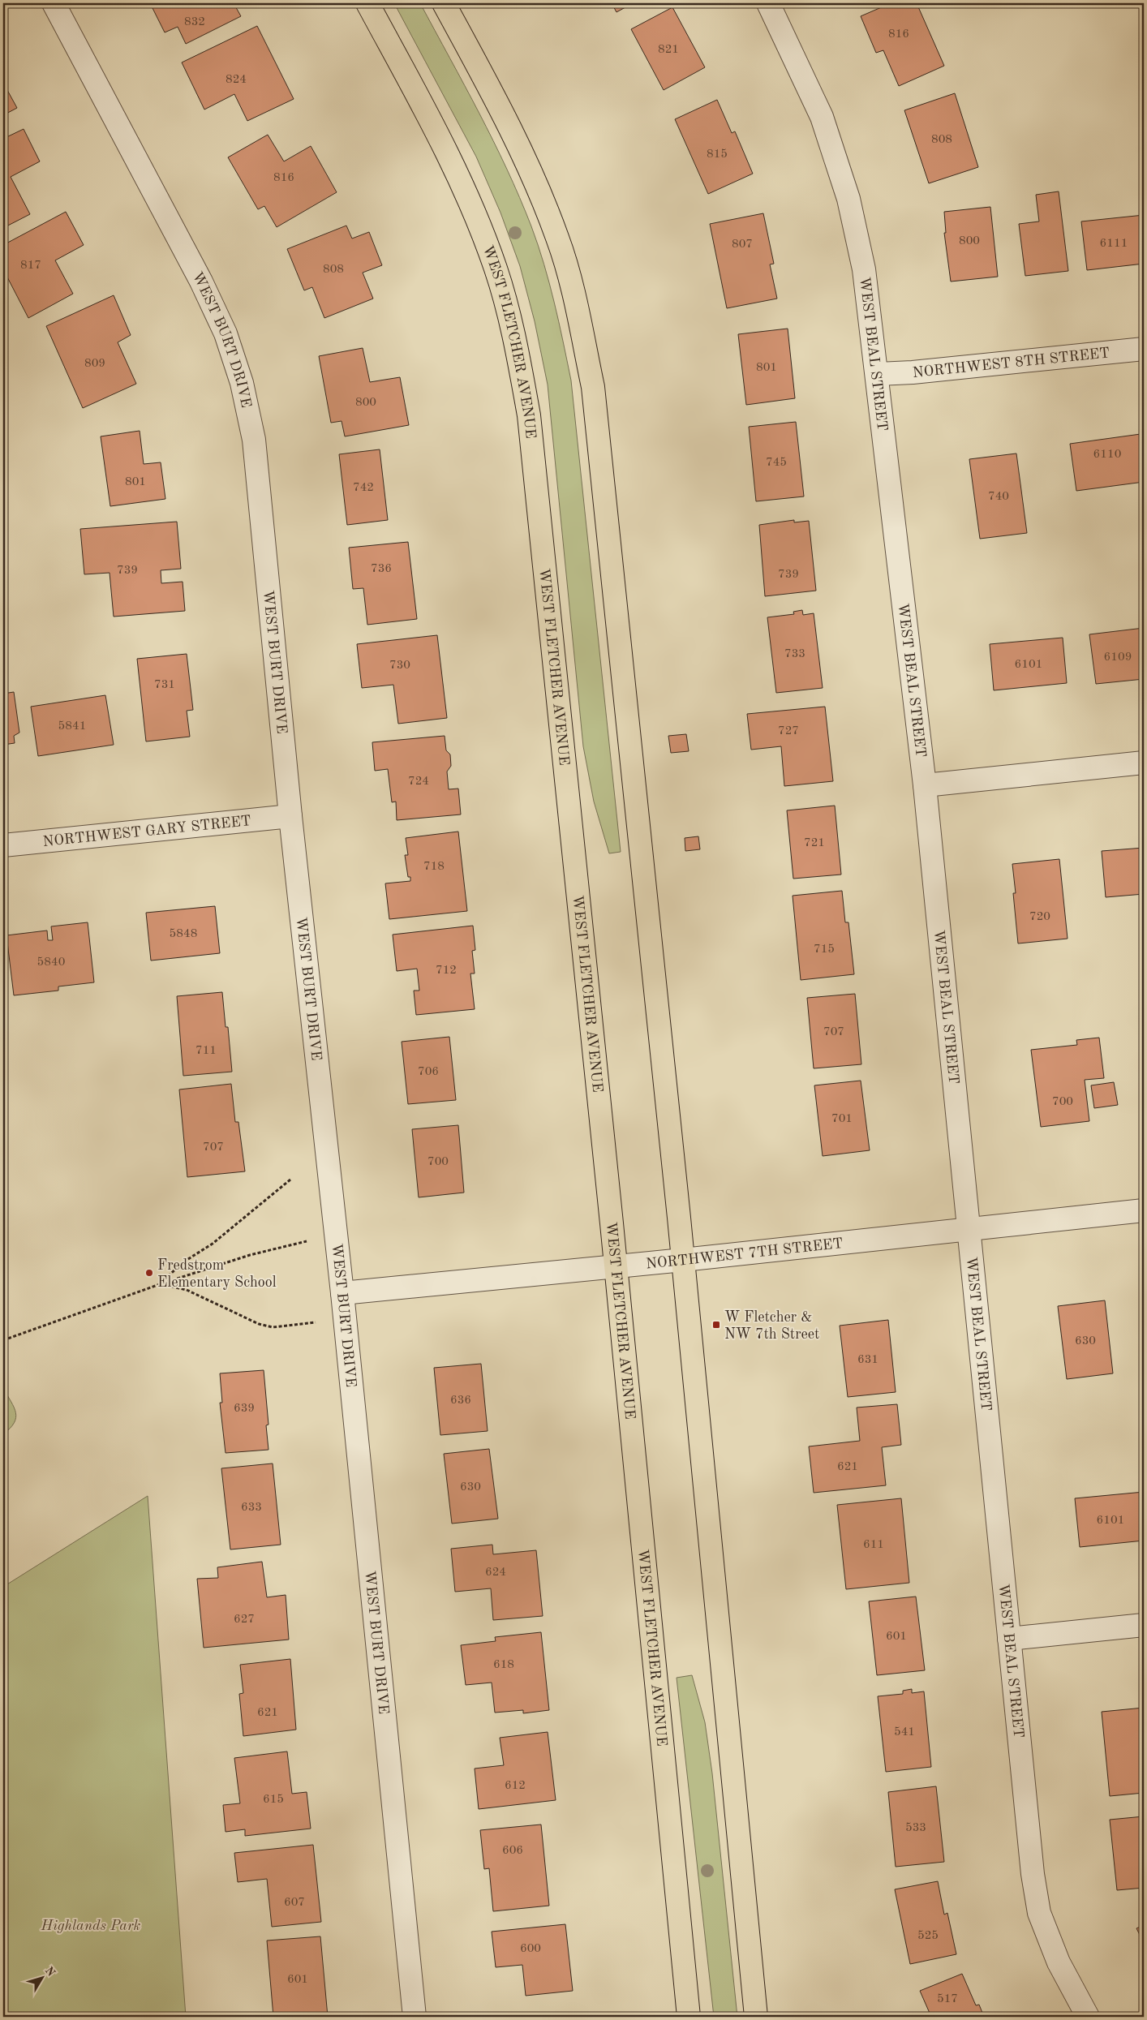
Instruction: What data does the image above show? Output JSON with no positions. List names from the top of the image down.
{
  "streets": {
    "main road": ["WEST FLETCHER AVENUE"],
    "street": [
      "WEST BURT DRIVE",
      "WEST BEAL STREET",
      "NORTHWEST 8TH STREET",
      "NORTHWEST GARY STREET",
      "NORTHWEST 7TH STREET"
    ]
  },
  "crossings": [
    ["WEST BURT DRIVE", "NORTHWEST GARY STREET"],
    ["WEST BURT DRIVE", "NORTHWEST 7TH STREET"],
    ["WEST FLETCHER AVENUE", "NORTHWEST 7TH STREET"],
    ["WEST BEAL STREET", "NORTHWEST 8TH STREET"],
    ["WEST BEAL STREET", "NORTHWEST 7TH STREET"]
  ],
  "parks": ["Highlands Park"],
  "places": {
    "other": ["Fredstrom Elementary School"],
    "transit": ["W Fletcher & NW 7th Street"]
  },
  "house_numbers": [
    "832",
    "816",
    "821",
    "824",
    "808",
    "815",
    "816",
    "800",
    "6111",
    "807",
    "817",
    "808",
    "809",
    "801",
    "800",
    "6110",
    "745",
    "801",
    "742",
    "740",
    "736",
    "739",
    "739",
    "733",
    "6109",
    "6101",
    "730",
    "731",
    "5841",
    "727",
    "724",
    "721",
    "718",
    "720",
    "5848",
    "715",
    "5840",
    "712",
    "707",
    "711",
    "706",
    "700",
    "701",
    "707",
    "700",
    "630",
    "631",
    "636",
    "639",
    "621",
    "630",
    "633",
    "6101",
    "611",
    "624",
    "627",
    "601",
    "618",
    "621",
    "541",
    "612",
    "615",
    "533",
    "606",
    "607",
    "525",
    "600",
    "601",
    "517"
  ],
  "north": "top right"
}
